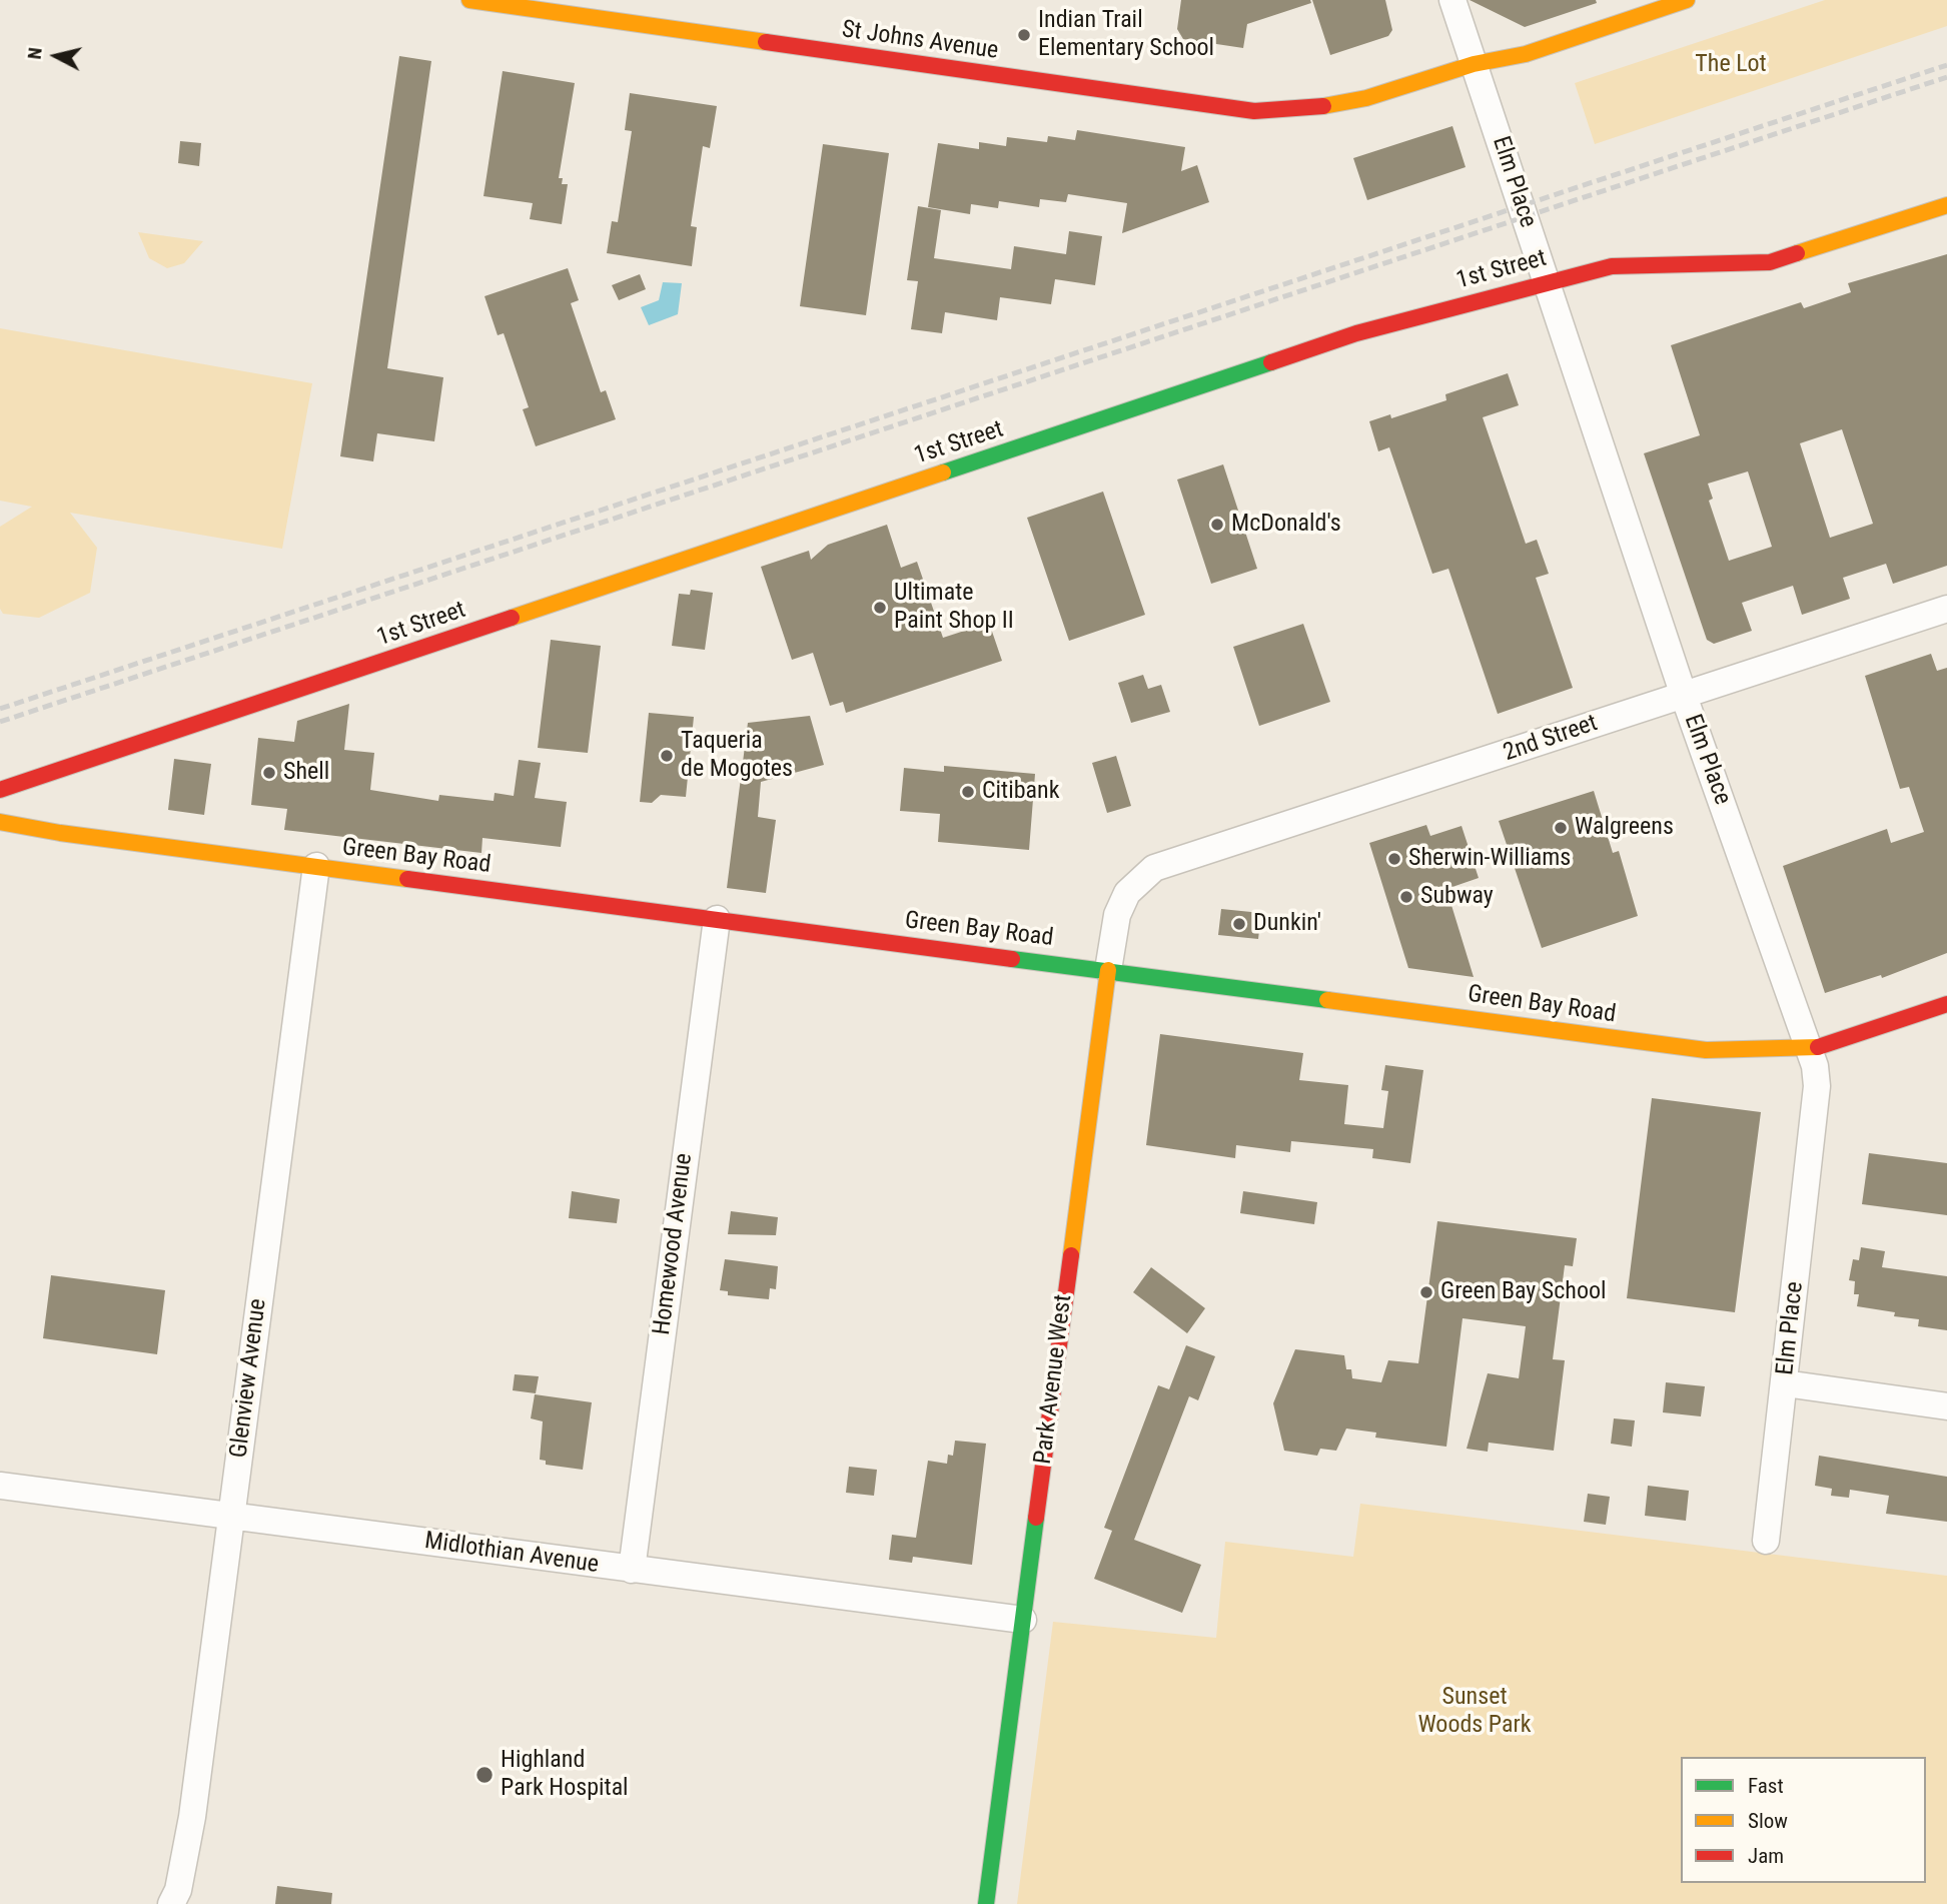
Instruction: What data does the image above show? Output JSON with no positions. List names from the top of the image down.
{
  "streets": {
    "street": [
      "St Johns Avenue",
      "Elm Place",
      "1st Street",
      "2nd Street",
      "Green Bay Road",
      "Homewood Avenue",
      "Glenview Avenue",
      "Park Avenue West",
      "Midlothian Avenue"
    ]
  },
  "crossings": [
    ["St Johns Avenue", "Elm Place"],
    ["Elm Place", "1st Street"],
    ["Elm Place", "2nd Street"],
    ["Elm Place", "Green Bay Road"],
    ["2nd Street", "Park Avenue West"],
    ["Green Bay Road", "Homewood Avenue"],
    ["Green Bay Road", "Glenview Avenue"],
    ["Green Bay Road", "Park Avenue West"],
    ["Homewood Avenue", "Midlothian Avenue"],
    ["Glenview Avenue", "Midlothian Avenue"],
    ["Park Avenue West", "Midlothian Avenue"]
  ],
  "parks": ["The Lot", "Sunset Woods Park"],
  "places": [
    "Indian Trail Elementary School",
    "McDonald's",
    "Ultimate Paint Shop II",
    "Taqueria de Mogotes",
    "Shell",
    "Citibank",
    "Walgreens",
    "Sherwin-Williams",
    "Subway",
    "Dunkin'",
    "Green Bay School",
    "Highland Park Hospital"
  ],
  "legend": ["Fast", "Slow", "Jam"],
  "north": "left"
}
